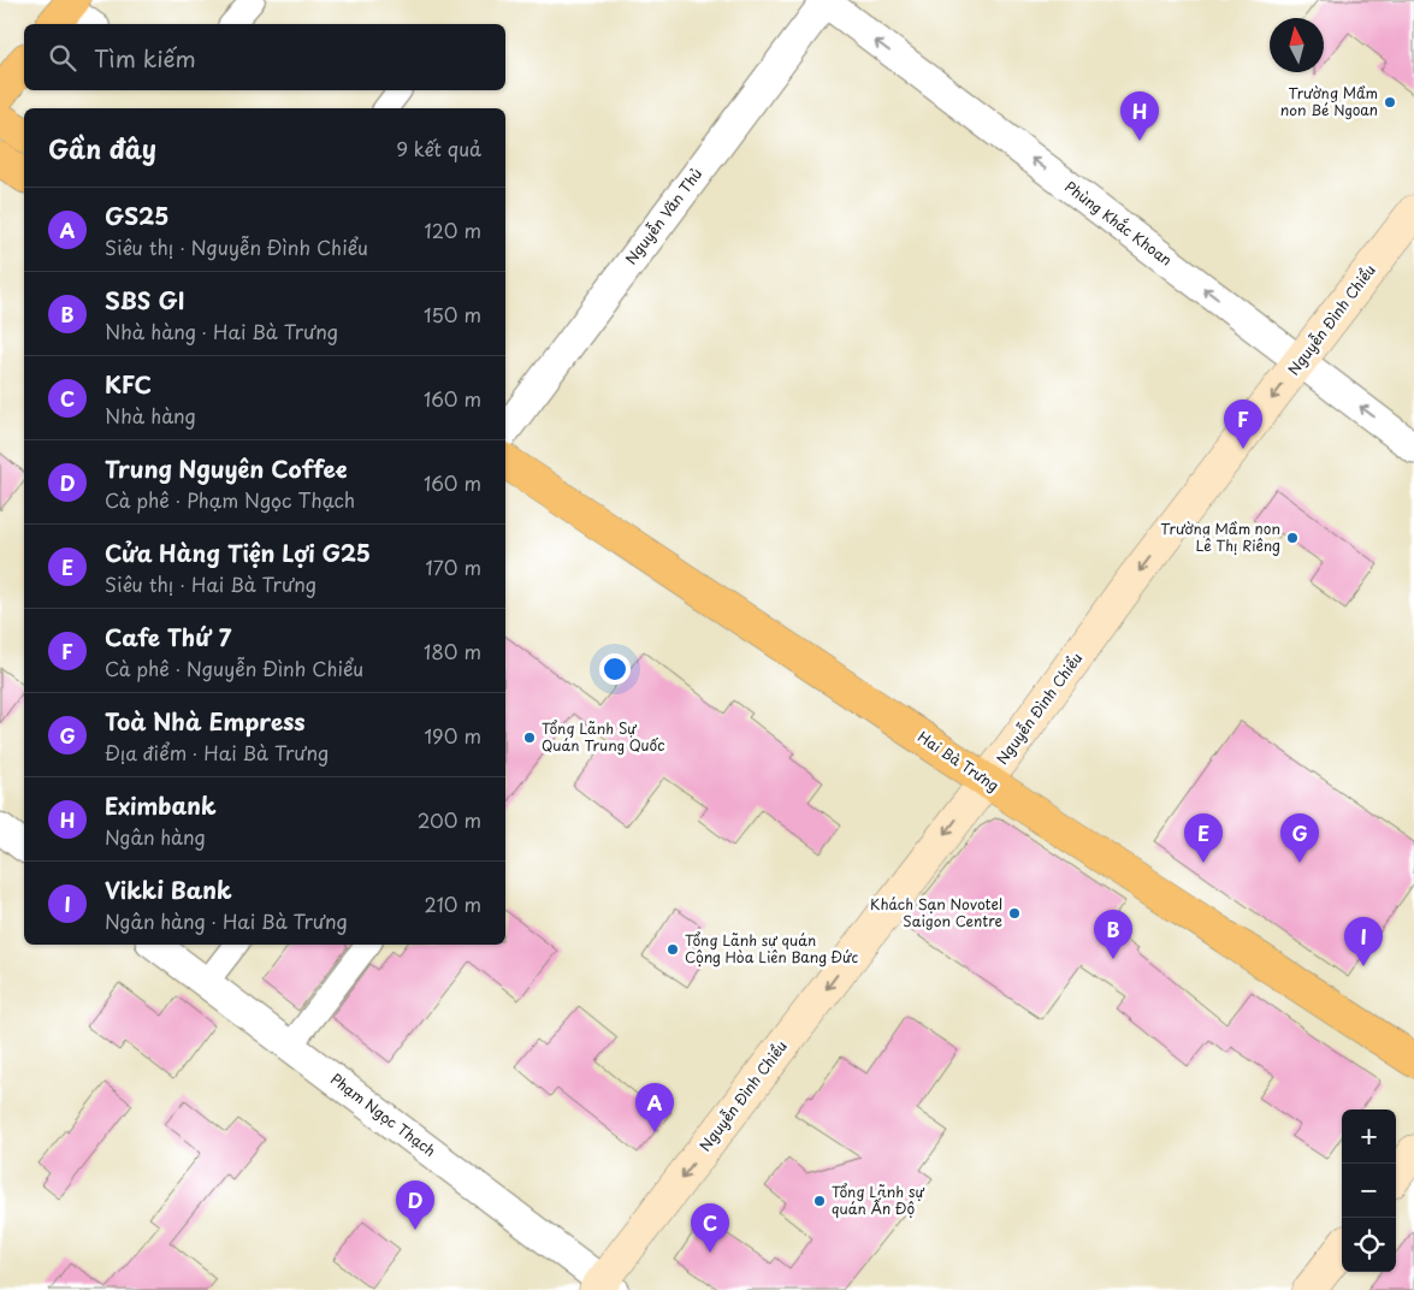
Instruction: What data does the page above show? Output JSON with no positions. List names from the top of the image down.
{
  "streets": {
    "main road": ["Nguyễn Đình Chiểu", "Hai Bà Trưng"],
    "street": ["Nguyễn Văn Thủ", "Phùng Khắc Khoan", "Phạm Ngọc Thạch"]
  },
  "crossings": [
    ["Nguyễn Văn Thủ", "Phùng Khắc Khoan"],
    ["Phùng Khắc Khoan", "Nguyễn Đình Chiểu"],
    ["Nguyễn Đình Chiểu", "Hai Bà Trưng"],
    ["Nguyễn Đình Chiểu", "Phạm Ngọc Thạch"]
  ],
  "one_way": ["Phùng Khắc Khoan", "Nguyễn Đình Chiểu"],
  "places": [
    "Trường Mầm non Bé Ngoan",
    "Trường Mầm non Lê Thị Riêng",
    "Tổng Lãnh Sự Quán Trung Quốc",
    "Khách Sạn Novotel Saigon Centre",
    "Tổng Lãnh sự quán Cộng Hòa Liên Bang Ðức",
    "Tổng Lãnh sự quán Ấn Độ"
  ],
  "north": "top",
  "page": {
    "search": "Tìm kiếm",
    "pins": [
      "H",
      "F",
      "E",
      "G",
      "B",
      "I",
      "A",
      "D",
      "C"
    ],
    "heading": ["Gần đây", "9 kết quả"],
    "list": [
      {
        "mark": "A",
        "name": "GS25",
        "note": "Siêu thị · Nguyễn Đình Chiểu",
        "value": "120 m"
      },
      {
        "mark": "B",
        "name": "SBS GI",
        "note": "Nhà hàng · Hai Bà Trưng",
        "value": "150 m"
      },
      {
        "mark": "C",
        "name": "KFC",
        "note": "Nhà hàng",
        "value": "160 m"
      },
      {
        "mark": "D",
        "name": "Trung Nguyên Coffee",
        "note": "Cà phê · Phạm Ngọc Thạch",
        "value": "160 m"
      },
      {
        "mark": "E",
        "name": "Cửa Hàng Tiện Lợi G25",
        "note": "Siêu thị · Hai Bà Trưng",
        "value": "170 m"
      },
      {
        "mark": "F",
        "name": "Cafe Thứ 7",
        "note": "Cà phê · Nguyễn Đình Chiểu",
        "value": "180 m"
      },
      {
        "mark": "G",
        "name": "Toà Nhà Empress",
        "note": "Địa điểm · Hai Bà Trưng",
        "value": "190 m"
      },
      {
        "mark": "H",
        "name": "Eximbank",
        "note": "Ngân hàng",
        "value": "200 m"
      },
      {
        "mark": "I",
        "name": "Vikki Bank",
        "note": "Ngân hàng · Hai Bà Trưng",
        "value": "210 m"
      }
    ],
    "map_buttons": ["+", "−"]
  }
}
